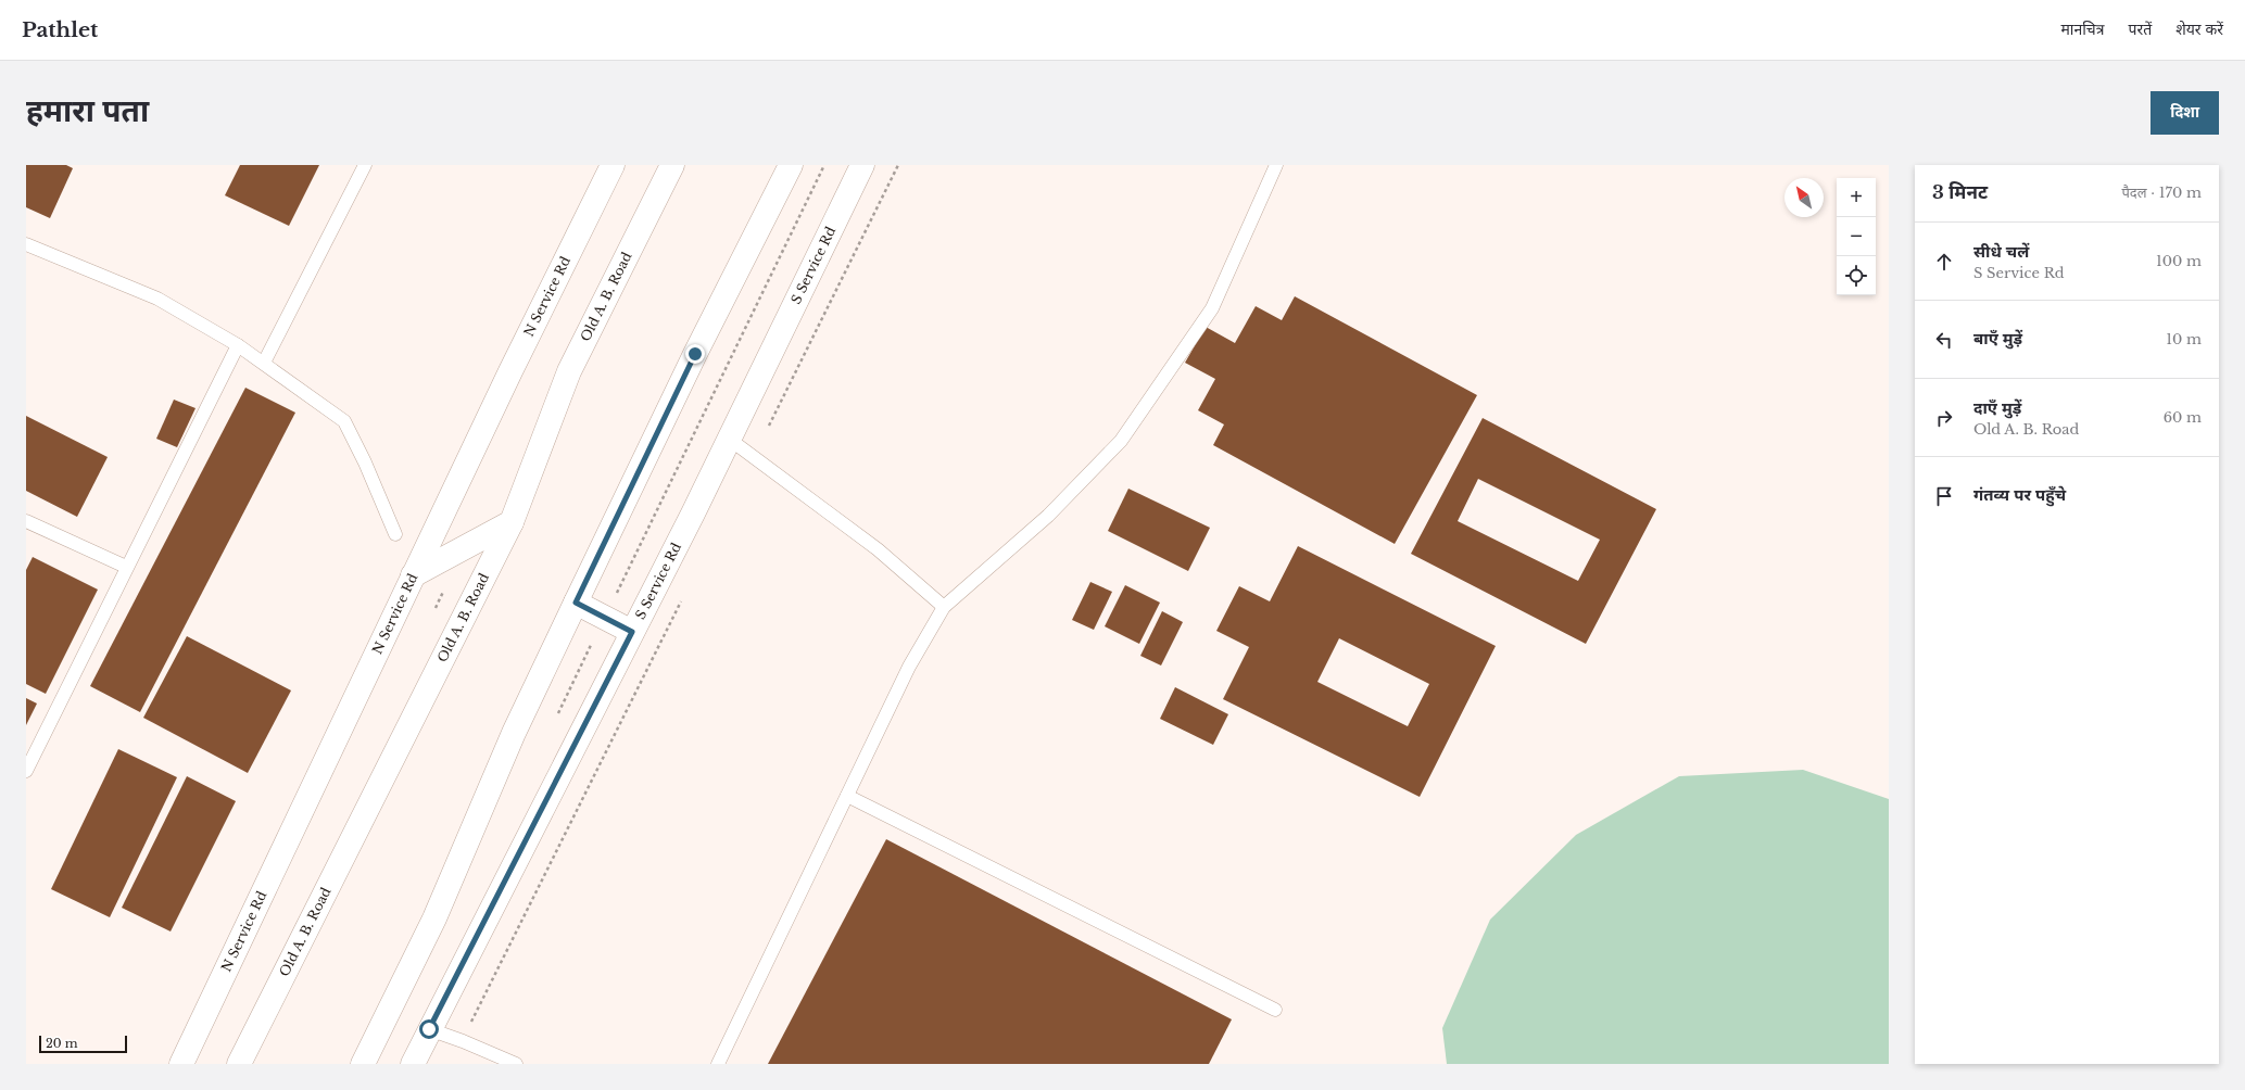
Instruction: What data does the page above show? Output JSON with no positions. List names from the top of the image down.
{
  "streets": {
    "street": ["S Service Rd", "N Service Rd", "Old A. B. Road"]
  },
  "scale_bar": "20 m",
  "north": "top left",
  "page": {
    "header": "Pathlet",
    "nav": ["मानचित्र", "परतें", "शेयर करें"],
    "buttons": "दिशा",
    "title": "हमारा पता",
    "heading": ["3 मिनट", "पैदल · 170 m"],
    "map_buttons": ["+", "−"],
    "list": [
      ["सीधे चलें", "S Service Rd", "100 m"],
      ["बाएँ मुड़ें", "10 m"],
      ["दाएँ मुड़ें", "Old A. B. Road", "60 m"],
      "गंतव्य पर पहुँचे"
    ],
    "scale": "20 m"
  }
}
